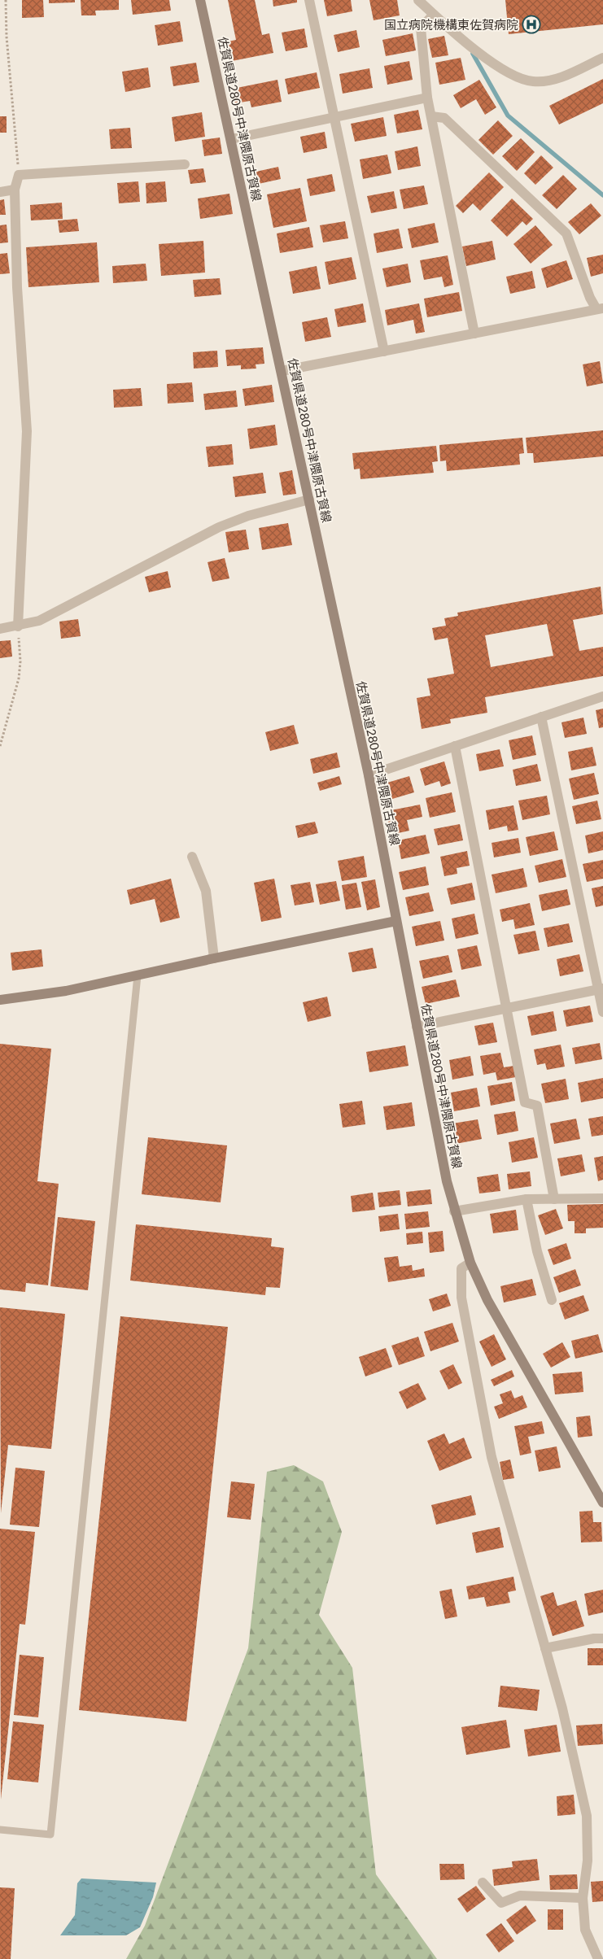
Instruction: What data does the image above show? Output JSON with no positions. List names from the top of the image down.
{
  "streets": {
    "main road": ["佐賀県道280号中津隈原古賀線"]
  },
  "places": {
    "hospital": ["国立病院機構東佐賀病院"]
  }
}
